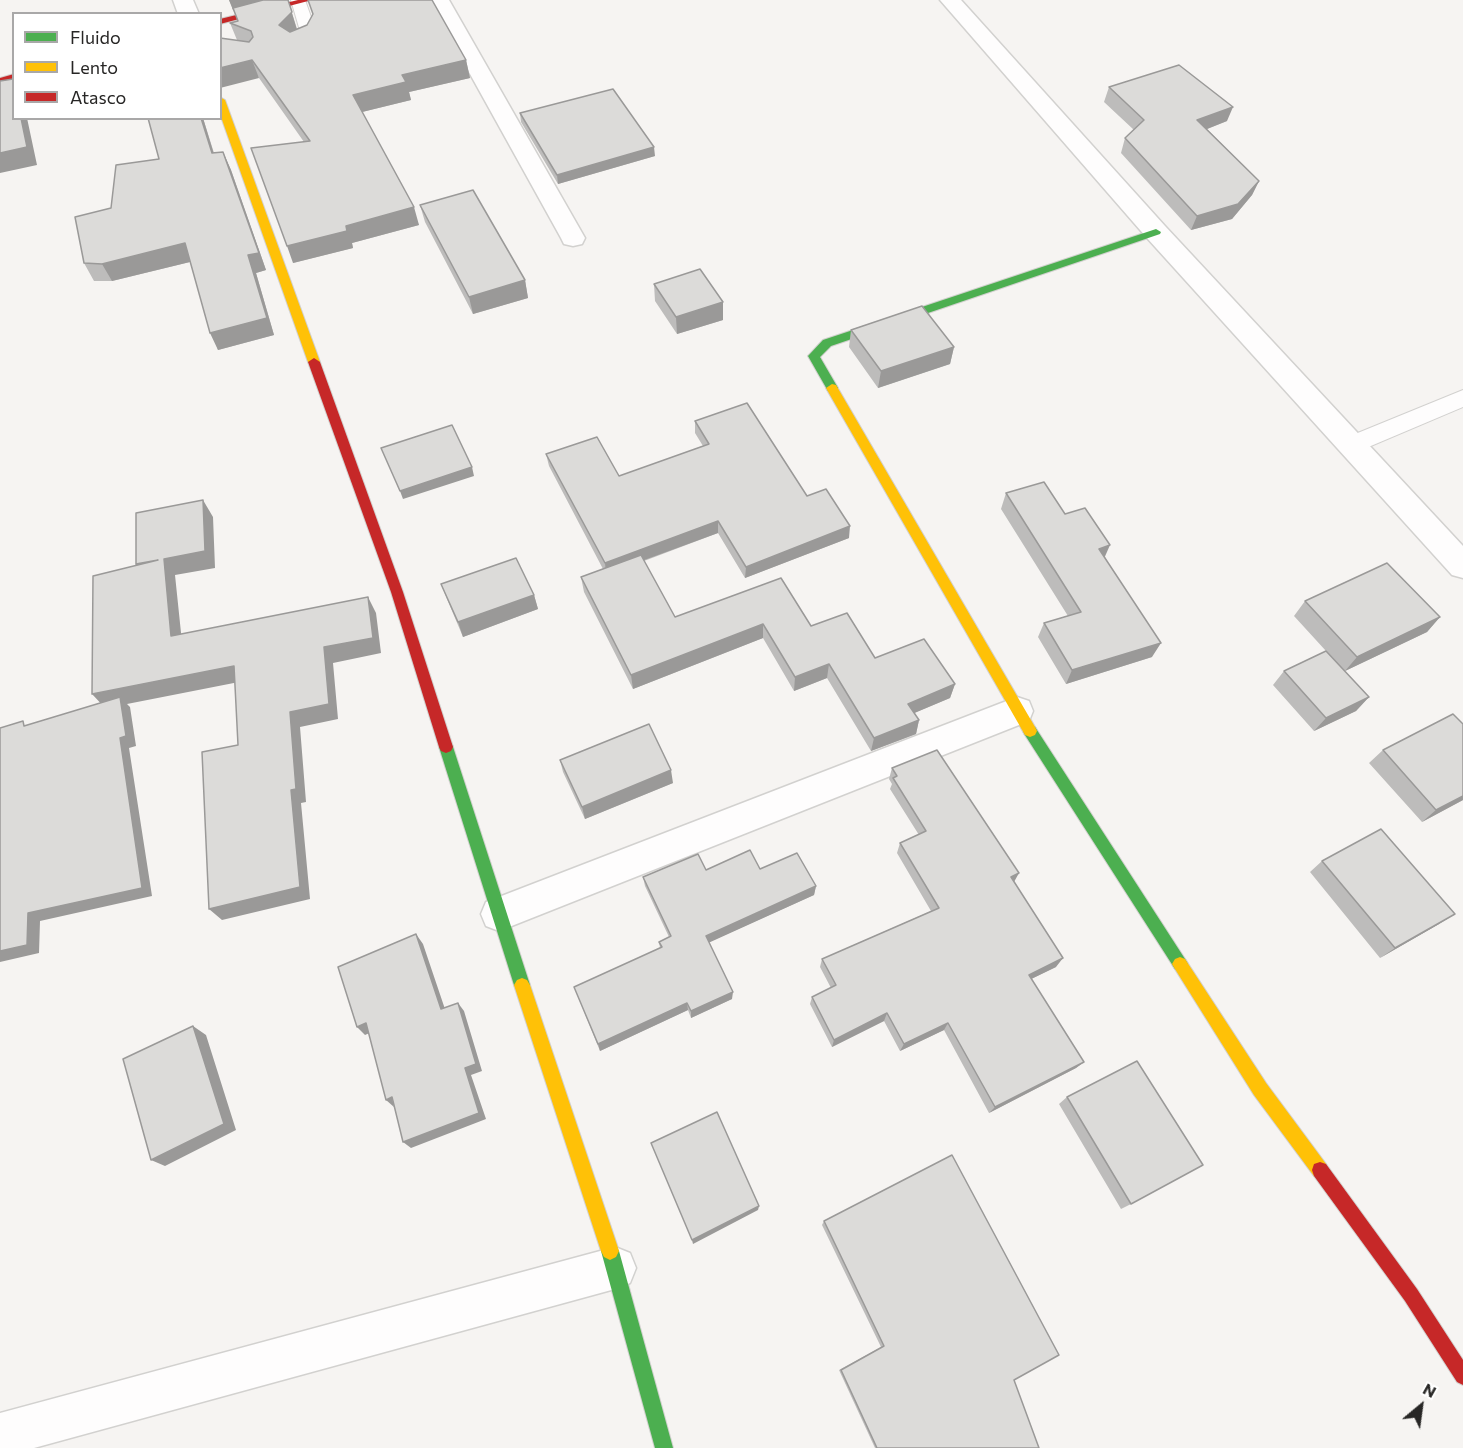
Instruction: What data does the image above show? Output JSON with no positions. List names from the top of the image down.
{
  "legend": ["Fluido", "Lento", "Atasco"],
  "north": "top right"
}
